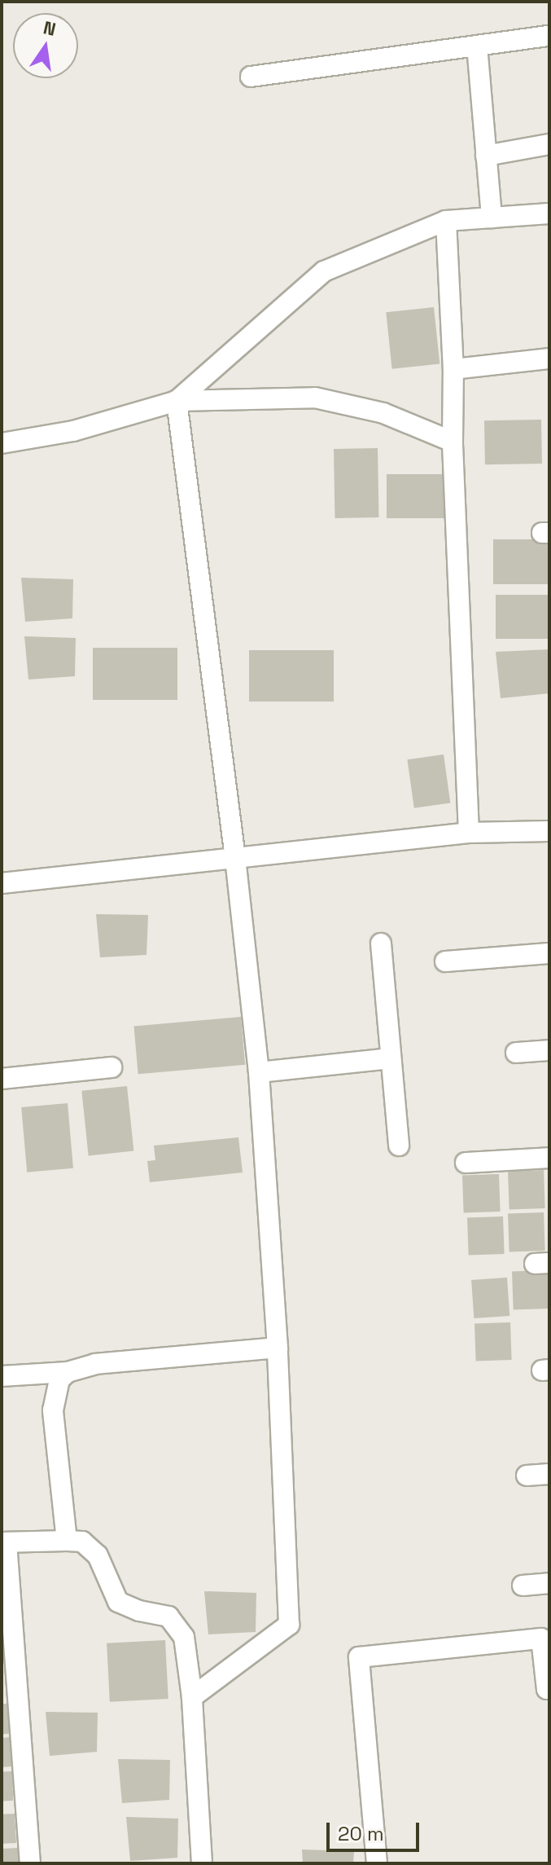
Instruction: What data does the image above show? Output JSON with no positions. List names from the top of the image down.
{
  "scale_bar": "20 m",
  "north": "top"
}
